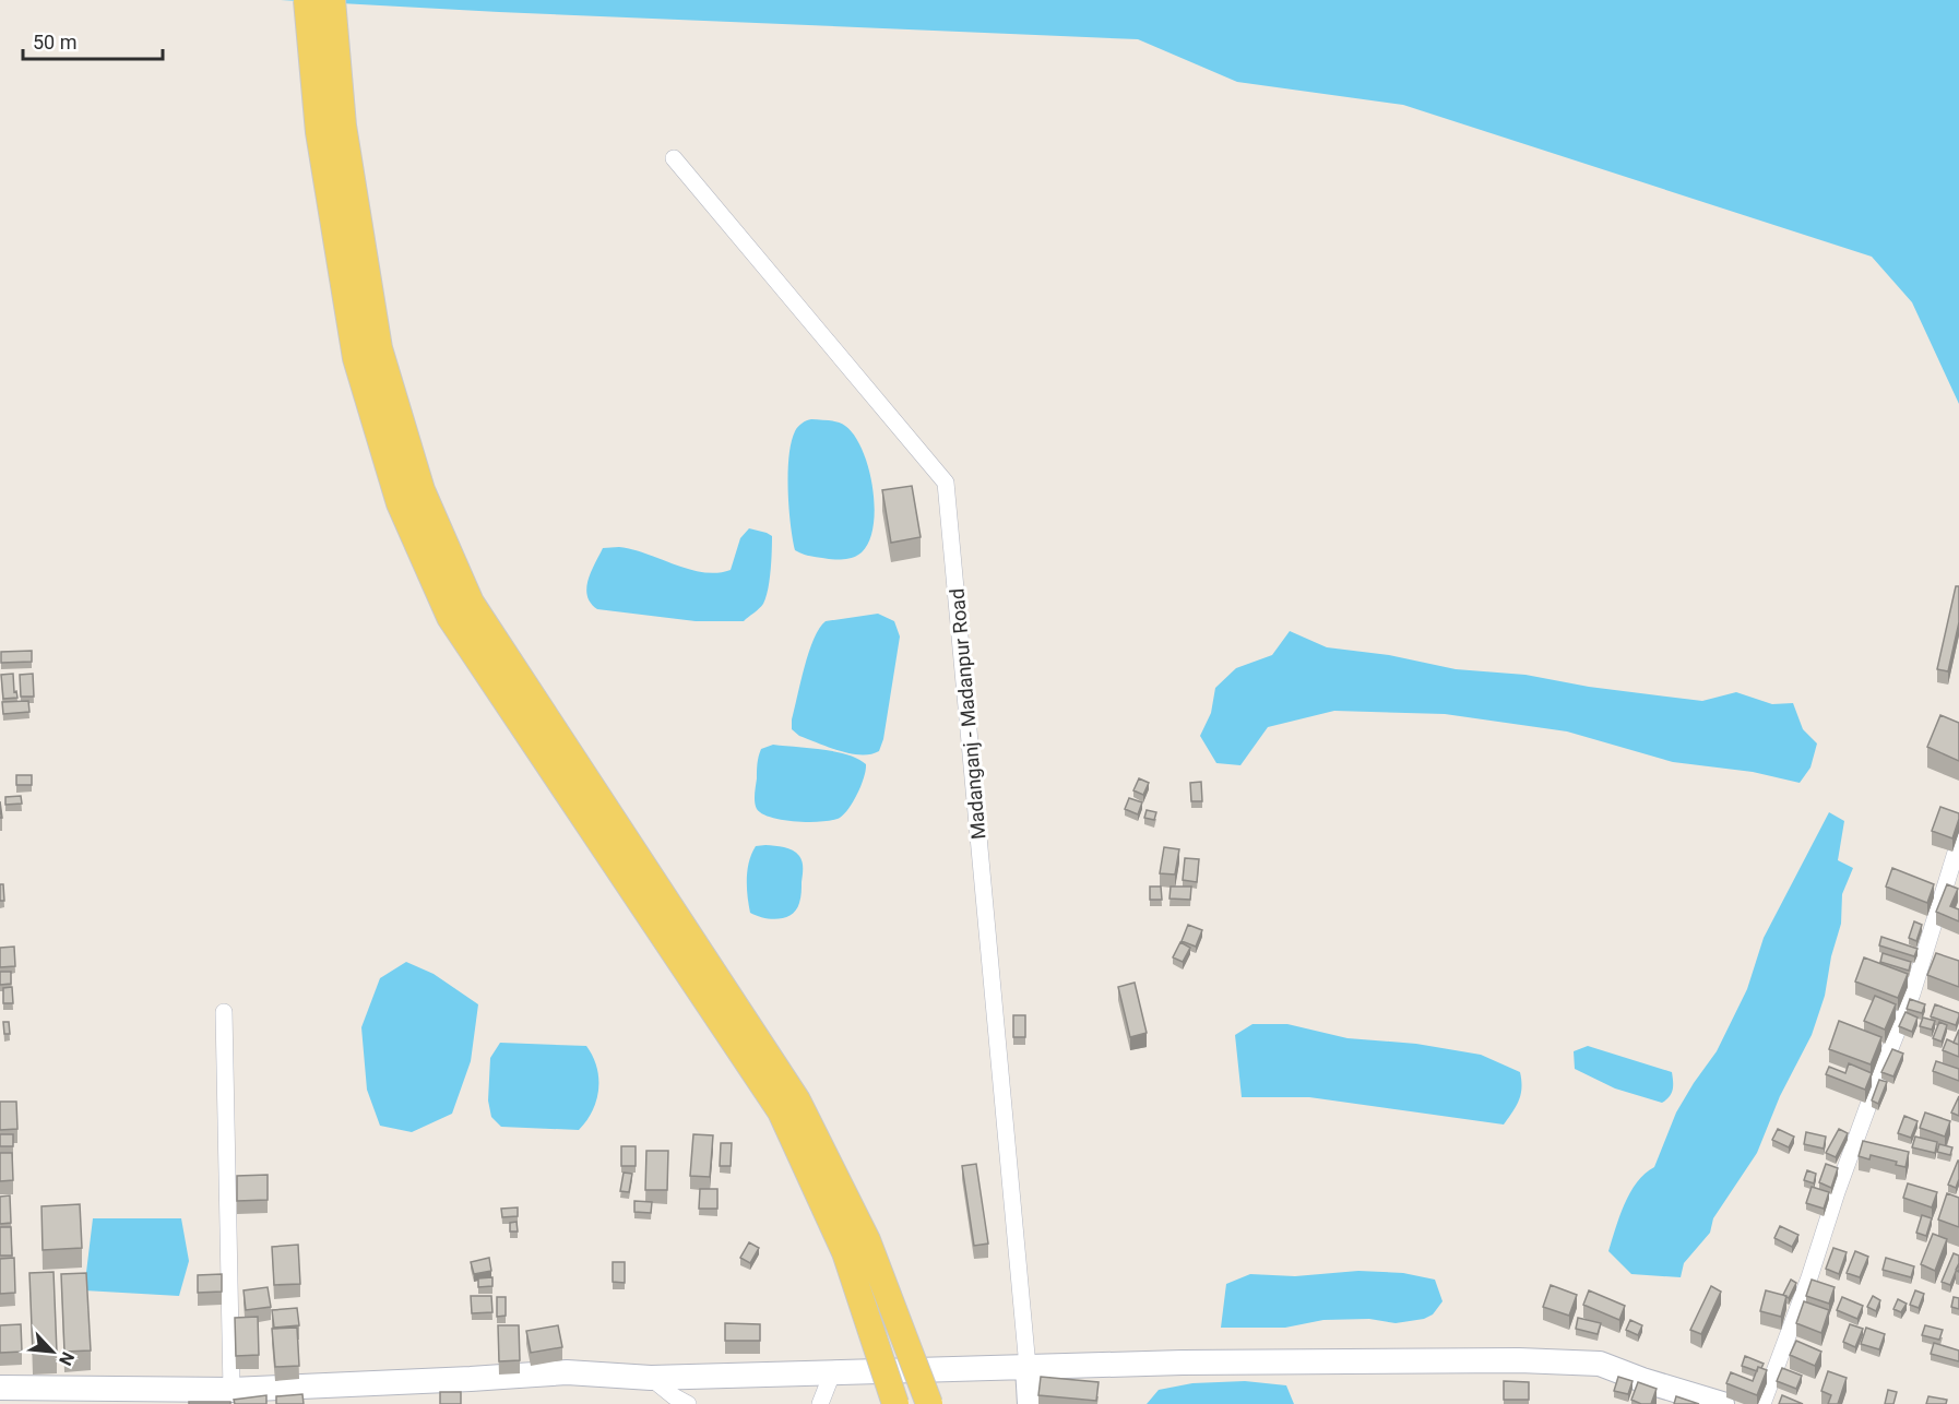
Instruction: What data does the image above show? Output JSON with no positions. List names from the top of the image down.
{
  "streets": {
    "street": ["Madanganj - Madanpur Road"]
  },
  "scale_bar": "50 m",
  "north": "bottom right"
}
